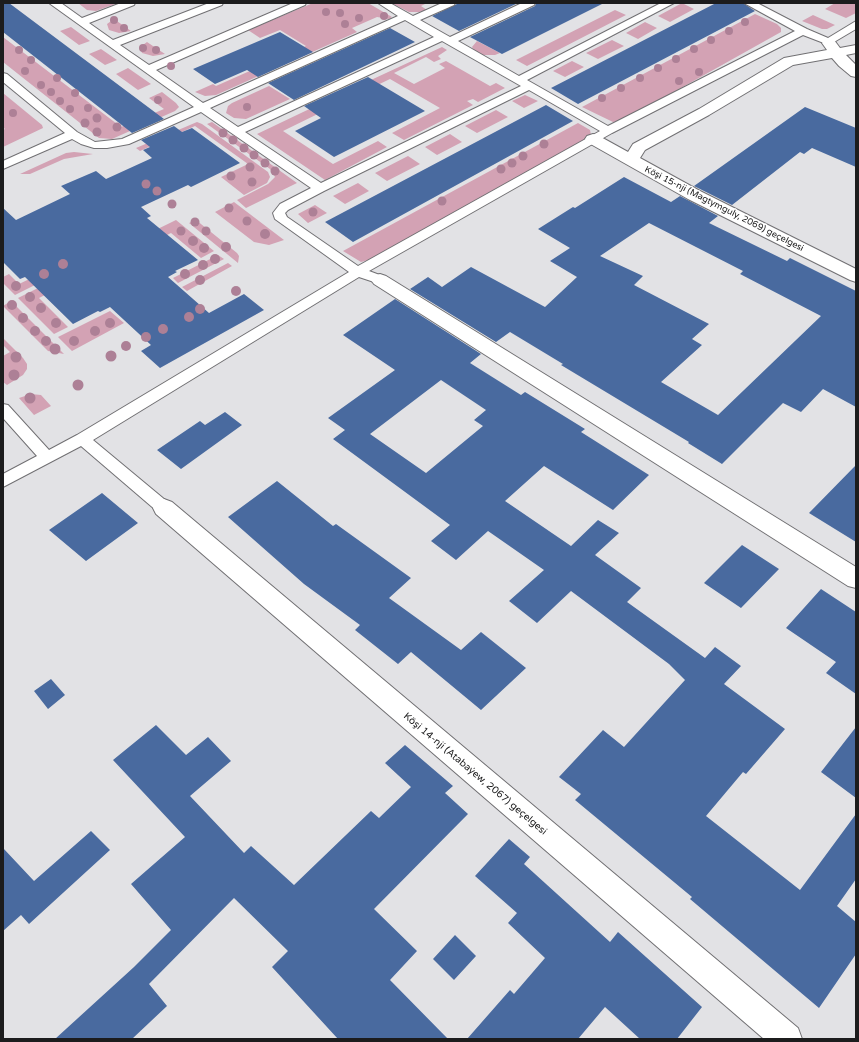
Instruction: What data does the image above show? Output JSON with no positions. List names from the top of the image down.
{
  "streets": {
    "street": ["Köşi 15-nji (Magtymguly, 2069) geçelgesi", "Köşi 14-nji (Atabaýew, 2067) geçelgesi"]
  }
}
